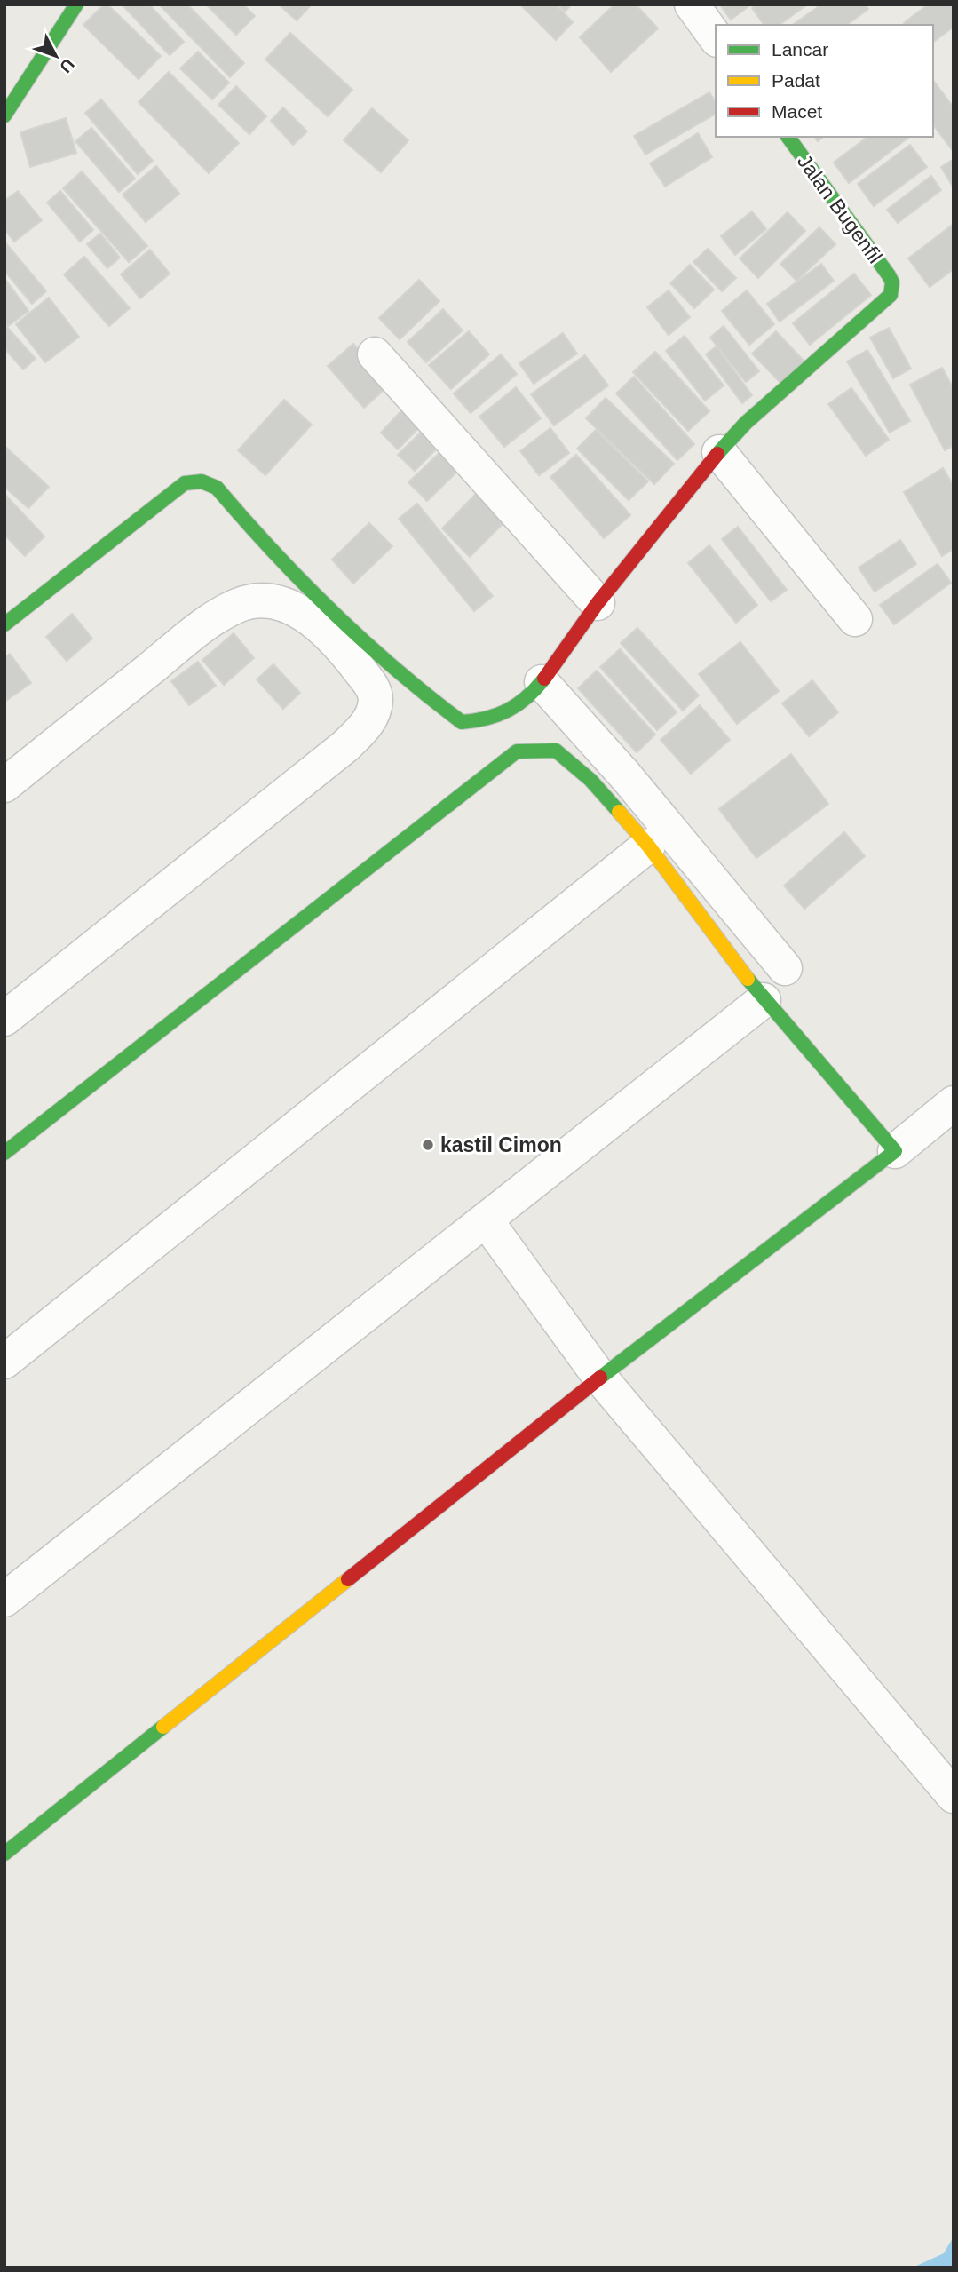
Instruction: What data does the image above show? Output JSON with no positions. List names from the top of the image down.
{
  "streets": {
    "street": ["Jalan Bugenfil"]
  },
  "places": ["kastil Cimon"],
  "legend": ["Lancar", "Padat", "Macet"],
  "north": "bottom right"
}
